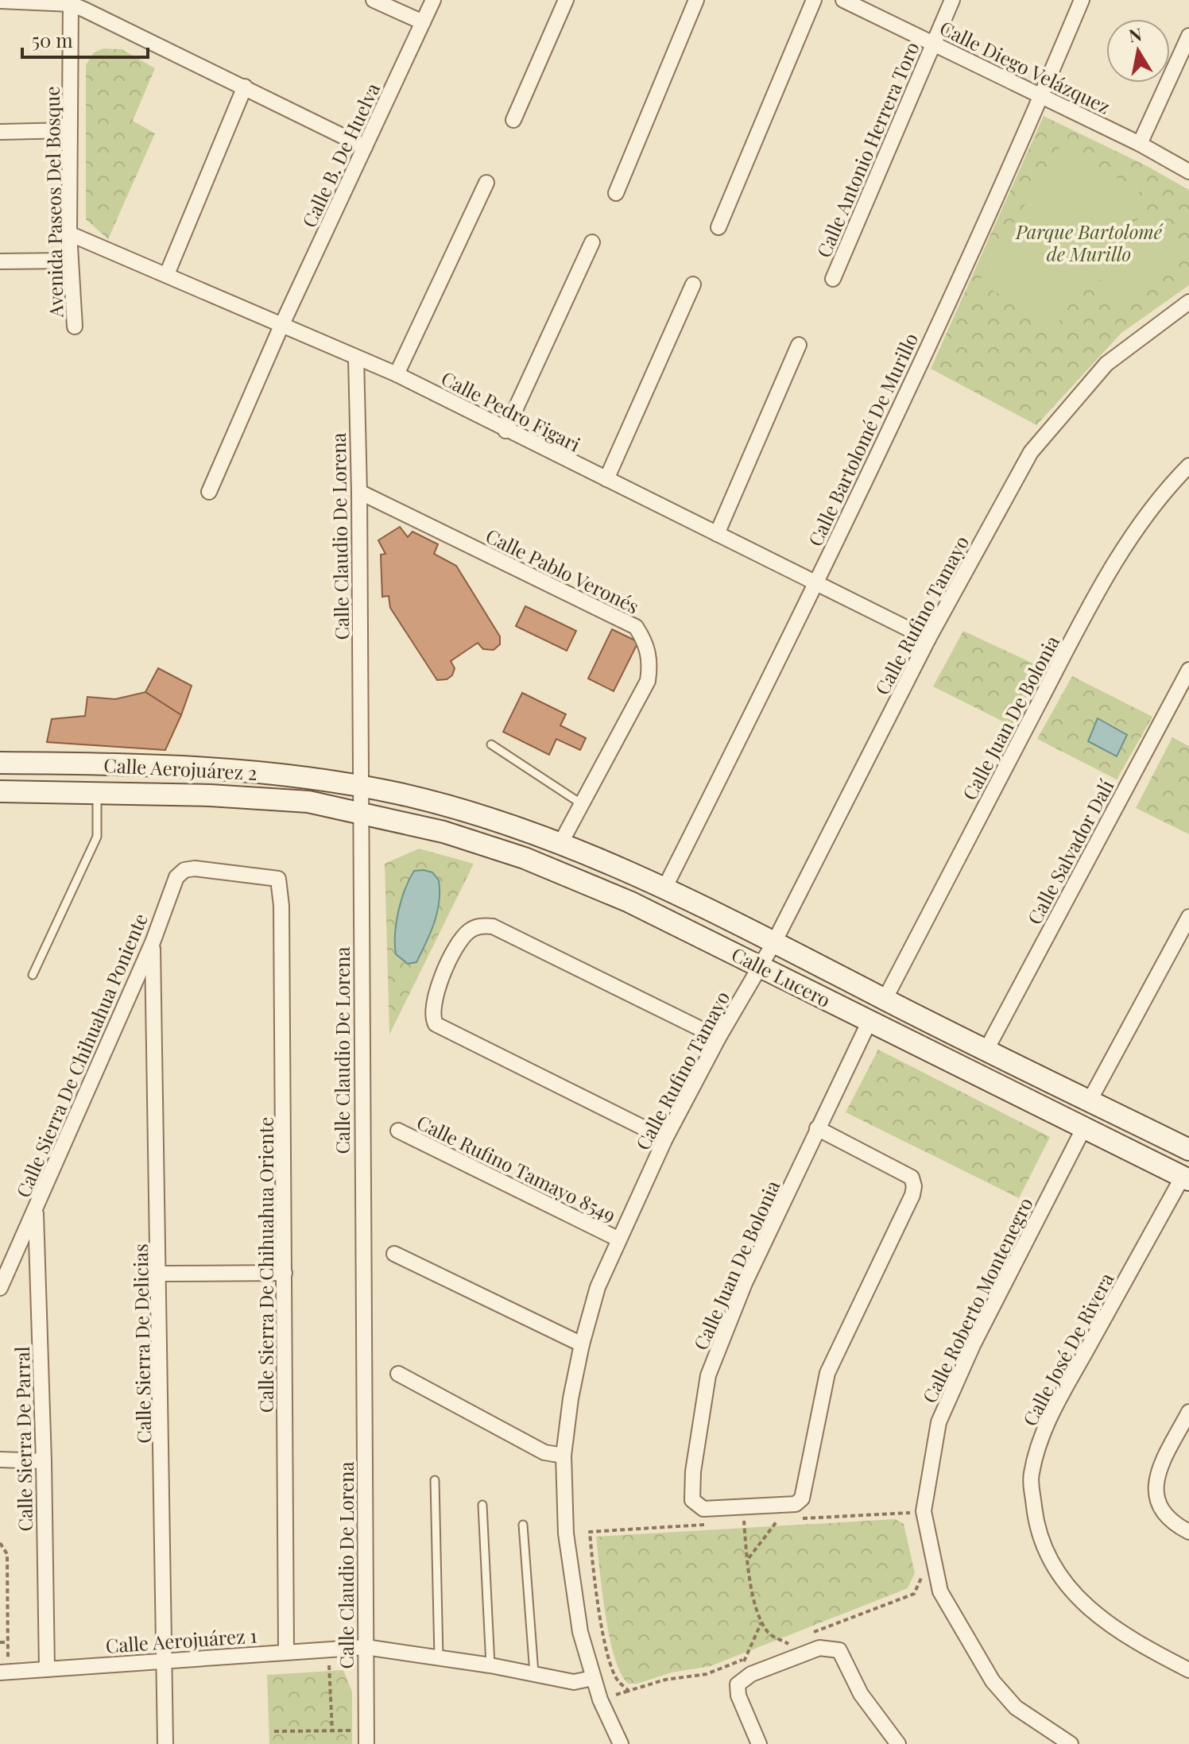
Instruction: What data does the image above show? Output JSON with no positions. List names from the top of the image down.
{
  "streets": {
    "street": [
      "Calle Diego Velázquez",
      "Calle Antonio Herrera Toro",
      "Calle B. De Huelva",
      "Avenida Paseos Del Bosque",
      "Calle Pedro Figari",
      "Calle Bartolomé De Murillo",
      "Calle Claudio De Lorena",
      "Calle Pablo Veronés",
      "Calle Rufino Tamayo",
      "Calle Juan De Bolonia",
      "Calle Aerojuárez 2",
      "Calle Salvador Dalí",
      "Calle Lucero",
      "Calle Sierra De Chihuahua Poniente",
      "Calle Rufino Tamayo 8549",
      "Calle Sierra De Chihuahua Oriente",
      "Calle Roberto Montenegro",
      "Calle Sierra De Delicias",
      "Calle José De Rivera",
      "Calle Sierra De Parral",
      "Calle Aerojuárez 1"
    ]
  },
  "crossings": [
    ["Calle Diego Velázquez", "Calle Antonio Herrera Toro"],
    ["Calle Diego Velázquez", "Calle Bartolomé De Murillo"],
    ["Calle B. De Huelva", "Calle Pedro Figari"],
    ["Avenida Paseos Del Bosque", "Calle Pedro Figari"],
    ["Calle Pedro Figari", "Calle Bartolomé De Murillo"],
    ["Calle Pedro Figari", "Calle Claudio De Lorena"],
    ["Calle Pedro Figari", "Calle Rufino Tamayo"],
    ["Calle Bartolomé De Murillo", "Calle Lucero"],
    ["Calle Claudio De Lorena", "Calle Pablo Veronés"],
    ["Calle Claudio De Lorena", "Calle Aerojuárez 2"],
    ["Calle Claudio De Lorena", "Calle Lucero"],
    ["Calle Claudio De Lorena", "Calle Aerojuárez 1"],
    ["Calle Pablo Veronés", "Calle Lucero"],
    ["Calle Rufino Tamayo", "Calle Lucero"],
    ["Calle Rufino Tamayo", "Calle Rufino Tamayo 8549"],
    ["Calle Rufino Tamayo", "Calle Aerojuárez 1"],
    ["Calle Juan De Bolonia", "Calle Lucero"],
    ["Calle Aerojuárez 2", "Calle Lucero"],
    ["Calle Salvador Dalí", "Calle Lucero"],
    ["Calle Lucero", "Calle Roberto Montenegro"],
    ["Calle Lucero", "Calle José De Rivera"],
    ["Calle Sierra De Chihuahua Poniente", "Calle Sierra De Chihuahua Oriente"],
    ["Calle Sierra De Chihuahua Poniente", "Calle Sierra De Delicias"],
    ["Calle Sierra De Chihuahua Poniente", "Calle Sierra De Parral"],
    ["Calle Sierra De Chihuahua Oriente", "Calle Aerojuárez 1"],
    ["Calle Sierra De Delicias", "Calle Aerojuárez 1"],
    ["Calle Sierra De Parral", "Calle Aerojuárez 1"]
  ],
  "parks": ["Parque Bartolomé de Murillo"],
  "scale_bar": "50 m",
  "north": "top"
}
